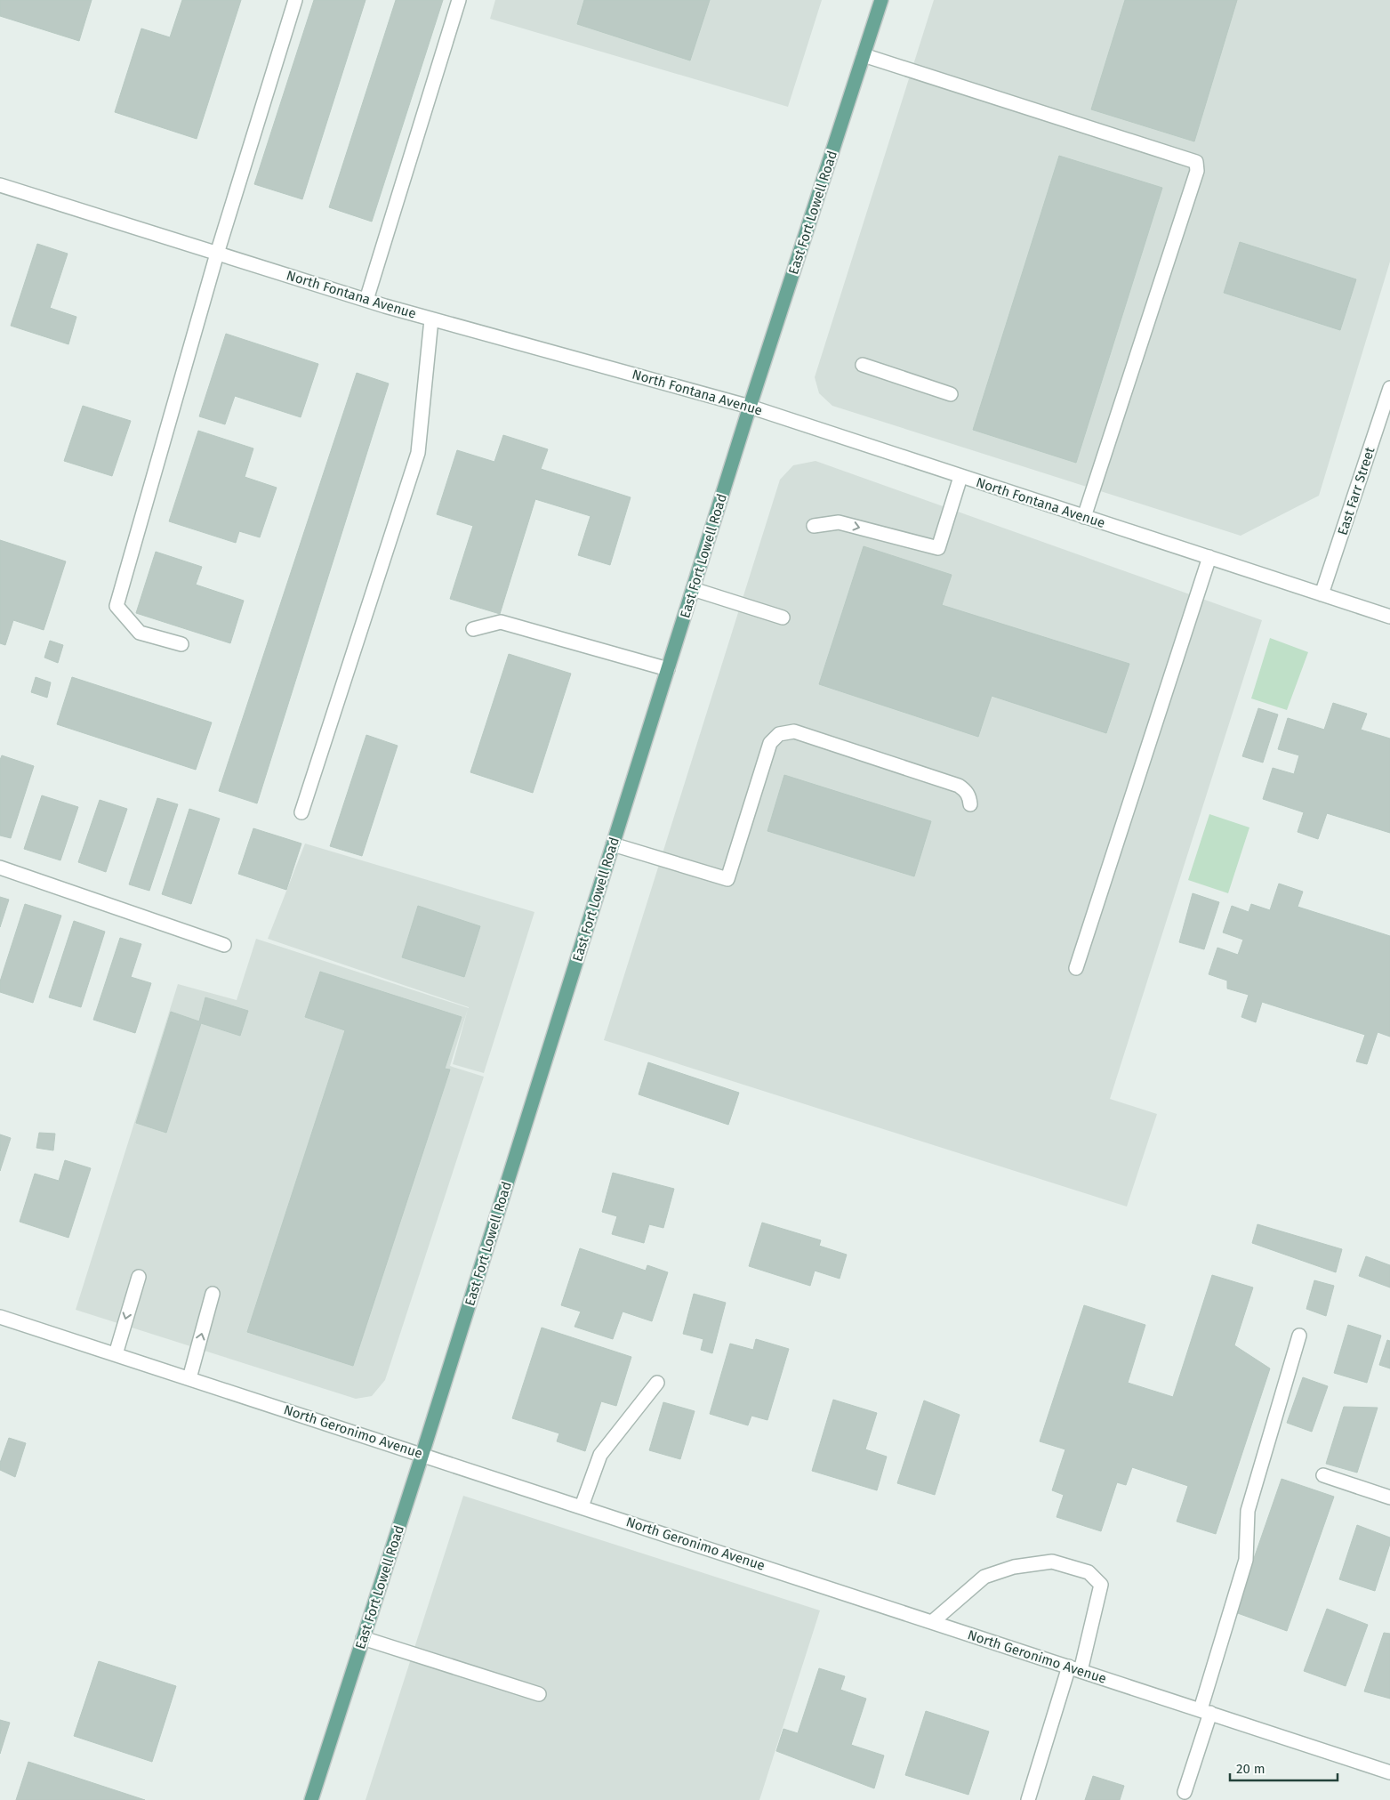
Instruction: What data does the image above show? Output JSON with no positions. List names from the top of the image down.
{
  "streets": {
    "main road": ["East Fort Lowell Road"],
    "street": ["North Fontana Avenue", "East Farr Street", "North Geronimo Avenue"]
  },
  "crossings": [
    ["East Fort Lowell Road", "North Fontana Avenue"],
    ["East Fort Lowell Road", "North Geronimo Avenue"],
    ["North Fontana Avenue", "East Farr Street"]
  ],
  "scale_bar": "20 m"
}
